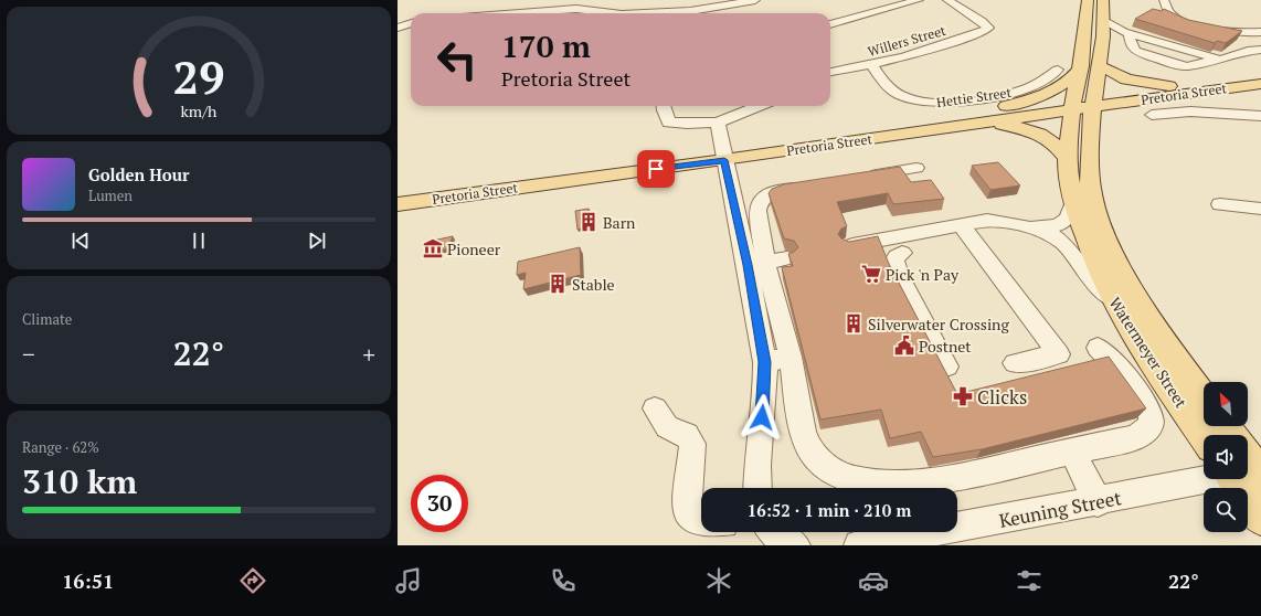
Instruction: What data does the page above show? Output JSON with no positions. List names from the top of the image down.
{
  "streets": {
    "main road": ["Pretoria Street", "Watermeyer Street"],
    "street": ["Willers Street", "Hettie Street", "Keuning Street"]
  },
  "crossings": [
    ["Willers Street", "Hettie Street"],
    ["Pretoria Street", "Watermeyer Street"]
  ],
  "places": {
    "building": ["Barn", "Stable", "Silverwater Crossing"],
    "museum": ["Pioneer"],
    "supermarket": ["Pick 'n Pay"],
    "public building": ["Postnet"],
    "pharmacy": ["Clicks"]
  },
  "north": "top left",
  "page": {
    "turn": ["170 m", "Pretoria Street"],
    "song": ["Golden Hour", "Lumen"],
    "tile": [
      "Climate",
      ["Range · 62%", "310 km"]
    ],
    "heat": ["−", "22°", "+"],
    "limit": "30",
    "trip": "16:52 · 1 min · 210 m",
    "tabs": ["16:51", "22°"],
    "gauge": ["29", "km/h"]
  }
}
